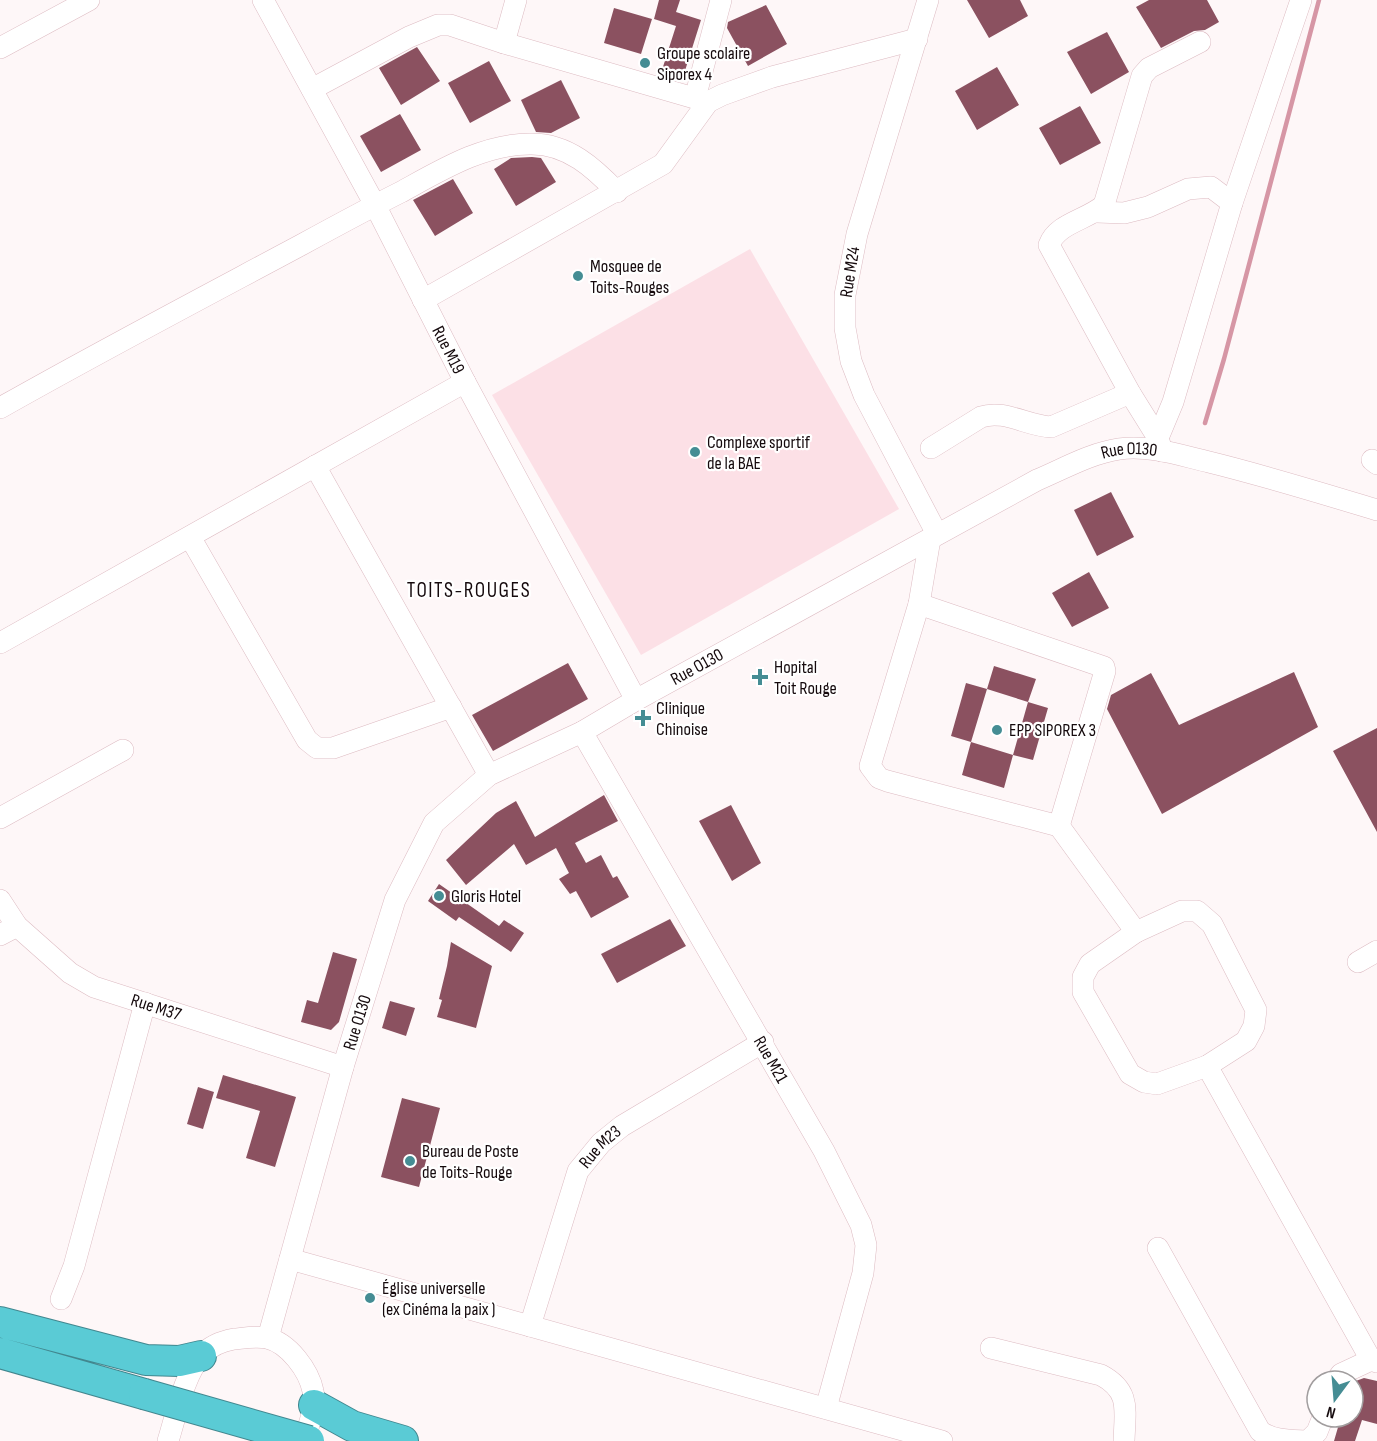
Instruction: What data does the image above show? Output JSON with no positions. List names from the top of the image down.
{
  "streets": {
    "street": [
      "Rue M24",
      "Rue M19",
      "Rue O130",
      "Rue M37",
      "Rue M21",
      "Rue M23"
    ]
  },
  "crossings": [
    ["Rue M24", "Rue O130"],
    ["Rue M19", "Rue O130"],
    ["Rue O130", "Rue M37"],
    ["Rue O130", "Rue M21"],
    ["Rue M21", "Rue M23"]
  ],
  "districts": ["TOITS-ROUGES"],
  "places": {
    "other": [
      "Groupe scolaire Siporex 4",
      "Mosquee de Toits-Rouges",
      "Complexe sportif de la BAE",
      "EPP SIPOREX 3",
      "Gloris Hotel",
      "Bureau de Poste de Toits-Rouge",
      "Église universelle (ex Cinéma la paix )"
    ],
    "health": ["Hopital Toit Rouge", "Clinique Chinoise"]
  },
  "north": "bottom"
}
